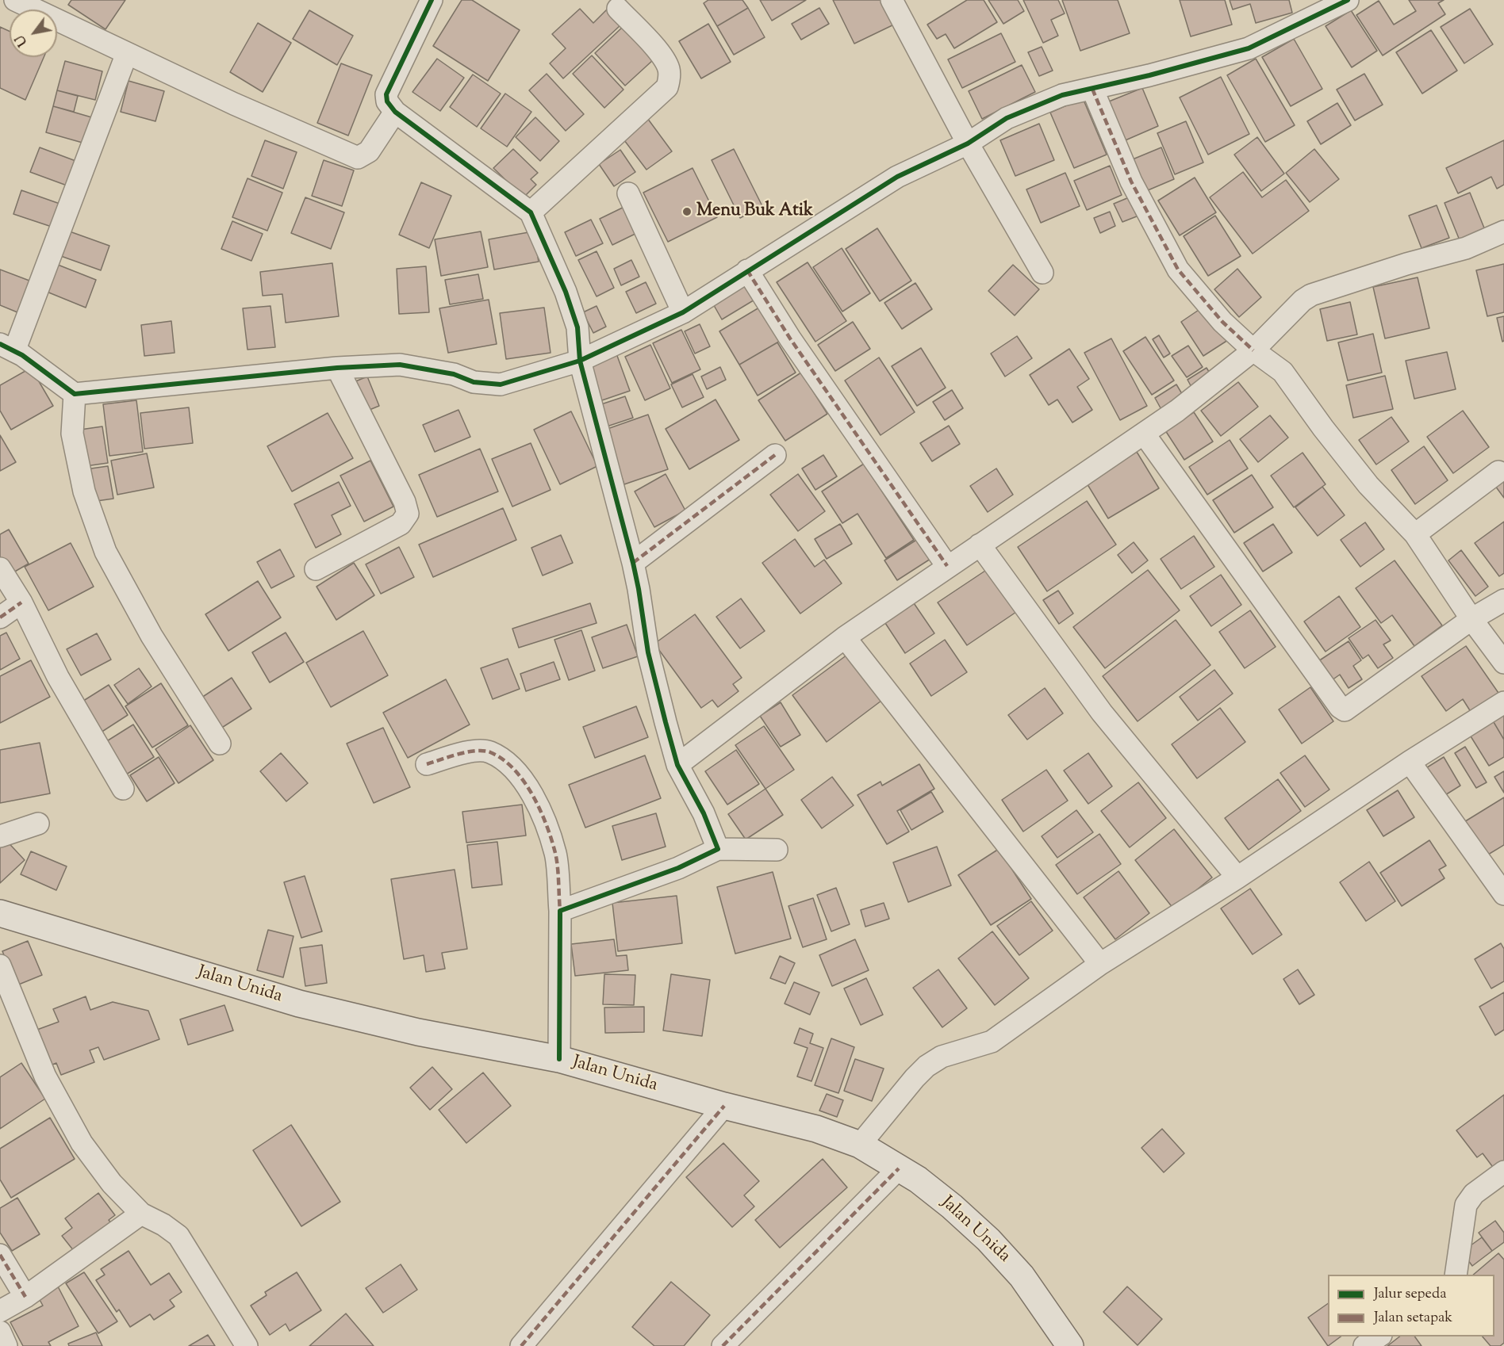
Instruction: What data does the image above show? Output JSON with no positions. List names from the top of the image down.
{
  "streets": {
    "street": ["Jalan Unida"]
  },
  "places": ["Menu Buk Atik"],
  "legend": ["Jalur sepeda", "Jalan setapak"],
  "north": "bottom left"
}
